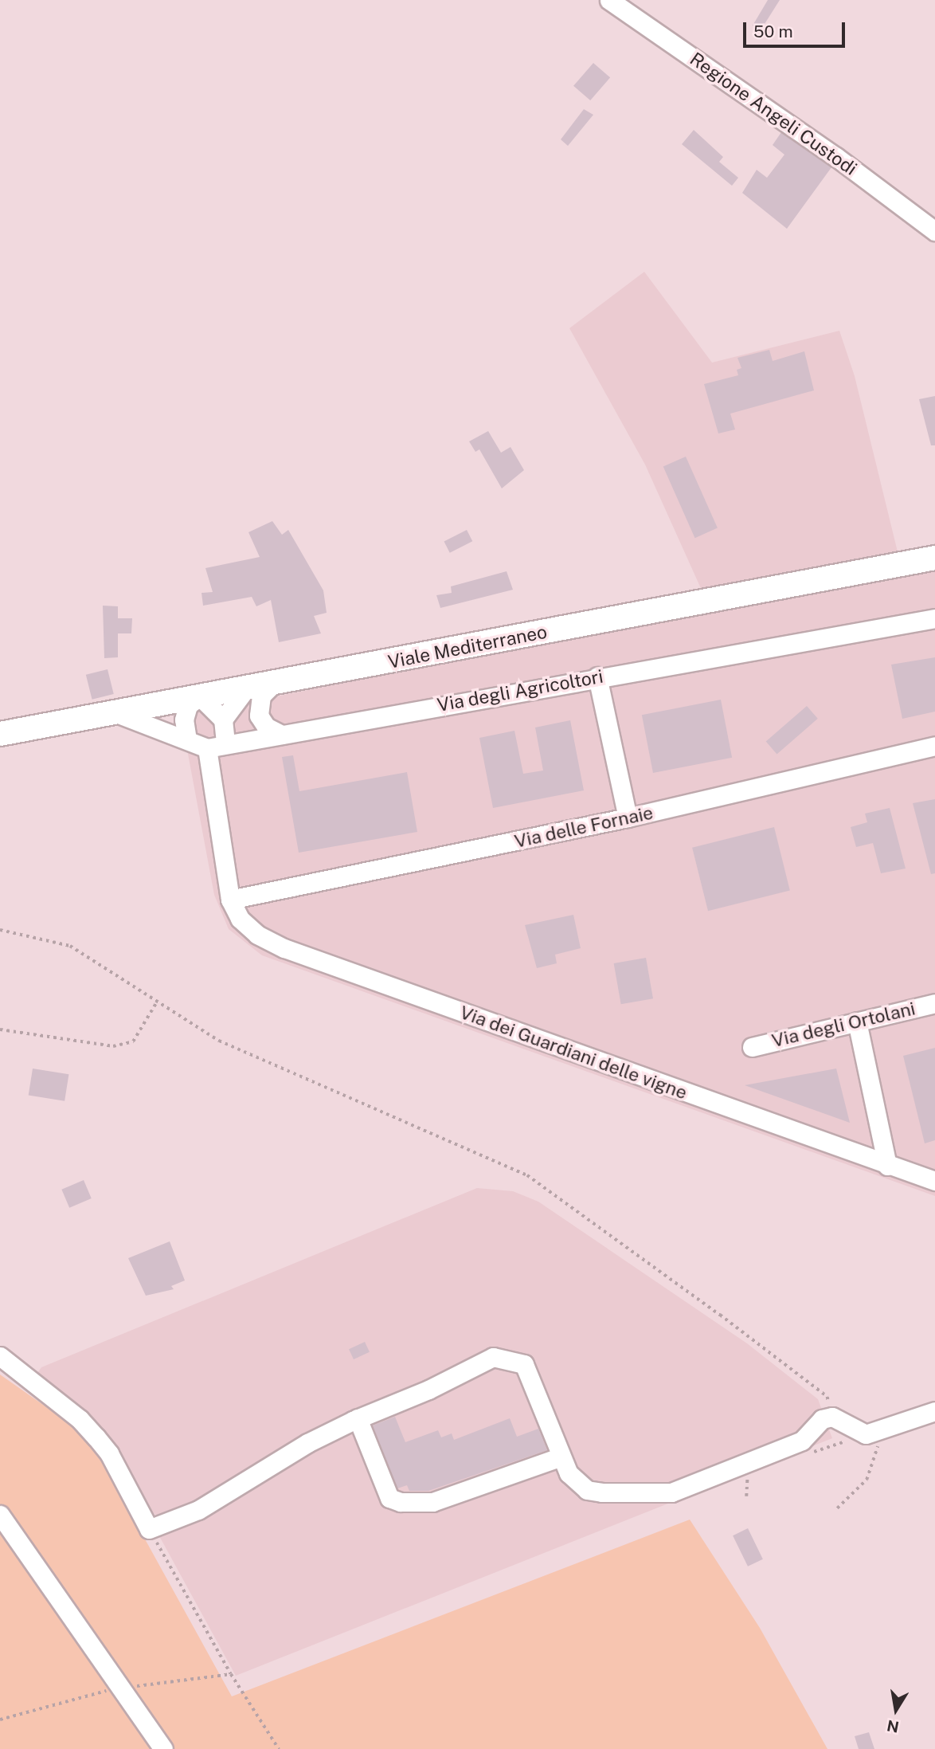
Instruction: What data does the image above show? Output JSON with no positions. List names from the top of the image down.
{
  "streets": {
    "main road": ["Viale Mediterraneo"],
    "street": [
      "Regione Angeli Custodi",
      "Via degli Agricoltori",
      "Via delle Fornaie",
      "Via degli Ortolani",
      "Via dei Guardiani delle vigne"
    ]
  },
  "crossings": [
    ["Via delle Fornaie", "Via dei Guardiani delle vigne"]
  ],
  "scale_bar": "50 m",
  "north": "bottom"
}
